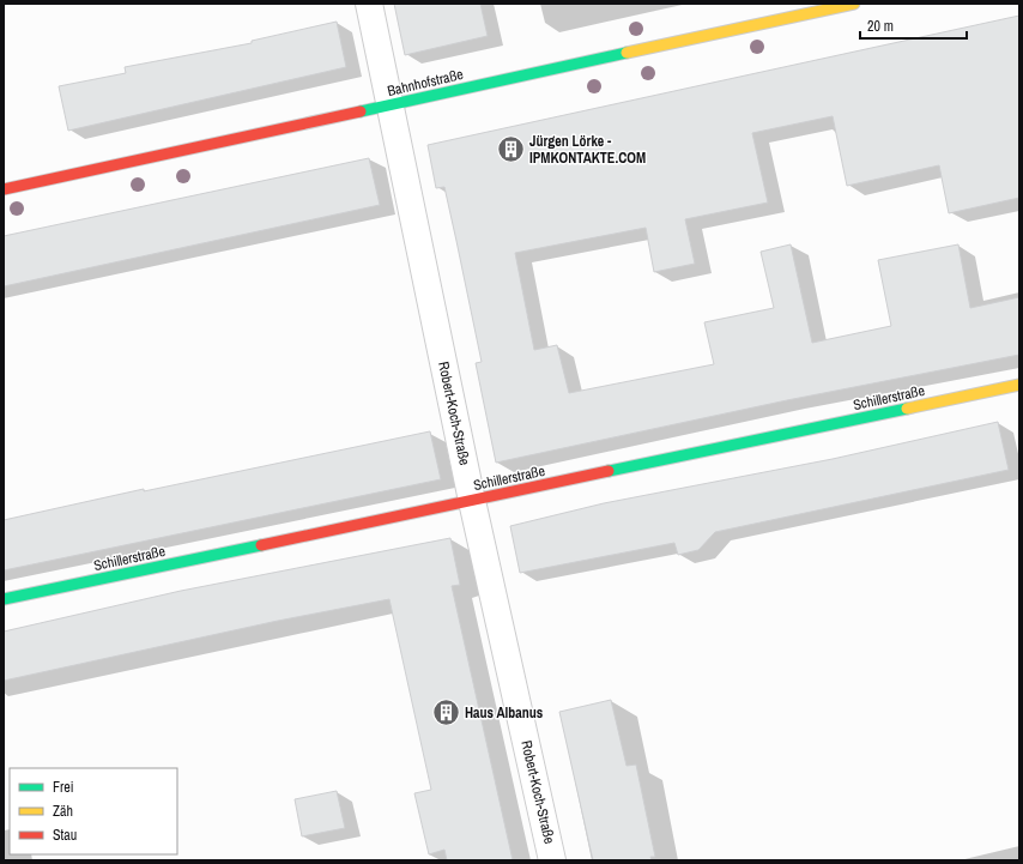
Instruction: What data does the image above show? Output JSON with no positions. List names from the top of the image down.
{
  "streets": {
    "street": ["Bahnhofstraße", "Schillerstraße", "Robert-Koch-Straße"]
  },
  "crossings": [
    ["Bahnhofstraße", "Robert-Koch-Straße"],
    ["Schillerstraße", "Robert-Koch-Straße"]
  ],
  "places": {
    "building": ["Jürgen Lörke - IPMKONTAKTE.COM", "Haus Albanus"]
  },
  "legend": ["Frei", "Zäh", "Stau"],
  "scale_bar": "20 m"
}
